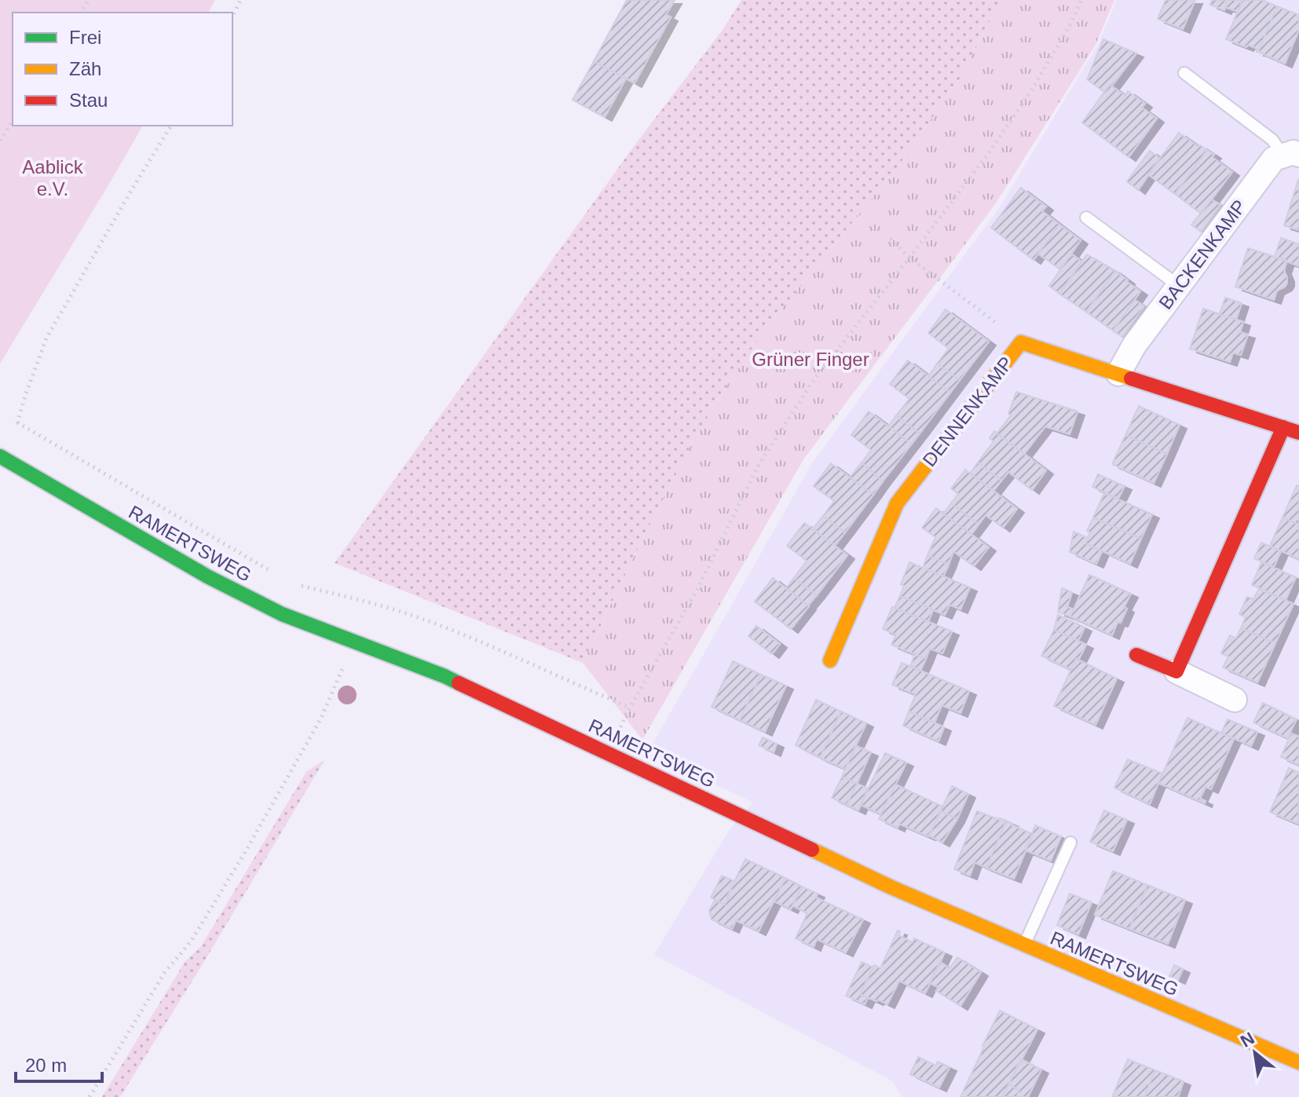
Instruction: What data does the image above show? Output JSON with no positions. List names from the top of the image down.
{
  "streets": {
    "street": ["BACKENKAMP", "DENNENKAMP", "RAMERTSWEG"]
  },
  "crossings": [
    ["BACKENKAMP", "DENNENKAMP"]
  ],
  "parks": ["Aablick e.V.", "Grüner Finger"],
  "legend": ["Frei", "Zäh", "Stau"],
  "scale_bar": "20 m",
  "north": "top left"
}
